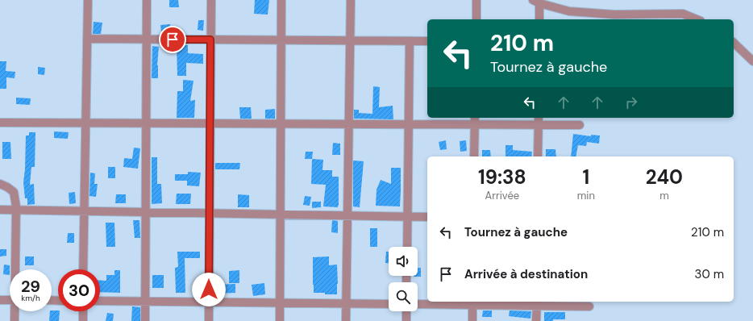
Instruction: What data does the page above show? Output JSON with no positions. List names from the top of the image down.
{
  "page": {
    "turn": ["210 m", "Tournez à gauche"],
    "eta": [
      "19:38",
      "Arrivée",
      "1",
      "min",
      "240",
      "m"
    ],
    "list": [
      {
        "name": "Tournez à gauche",
        "value": "210 m"
      },
      {
        "name": "Arrivée à destination",
        "value": "30 m"
      }
    ],
    "speed": "29 km/h",
    "limit": "30"
  }
}
